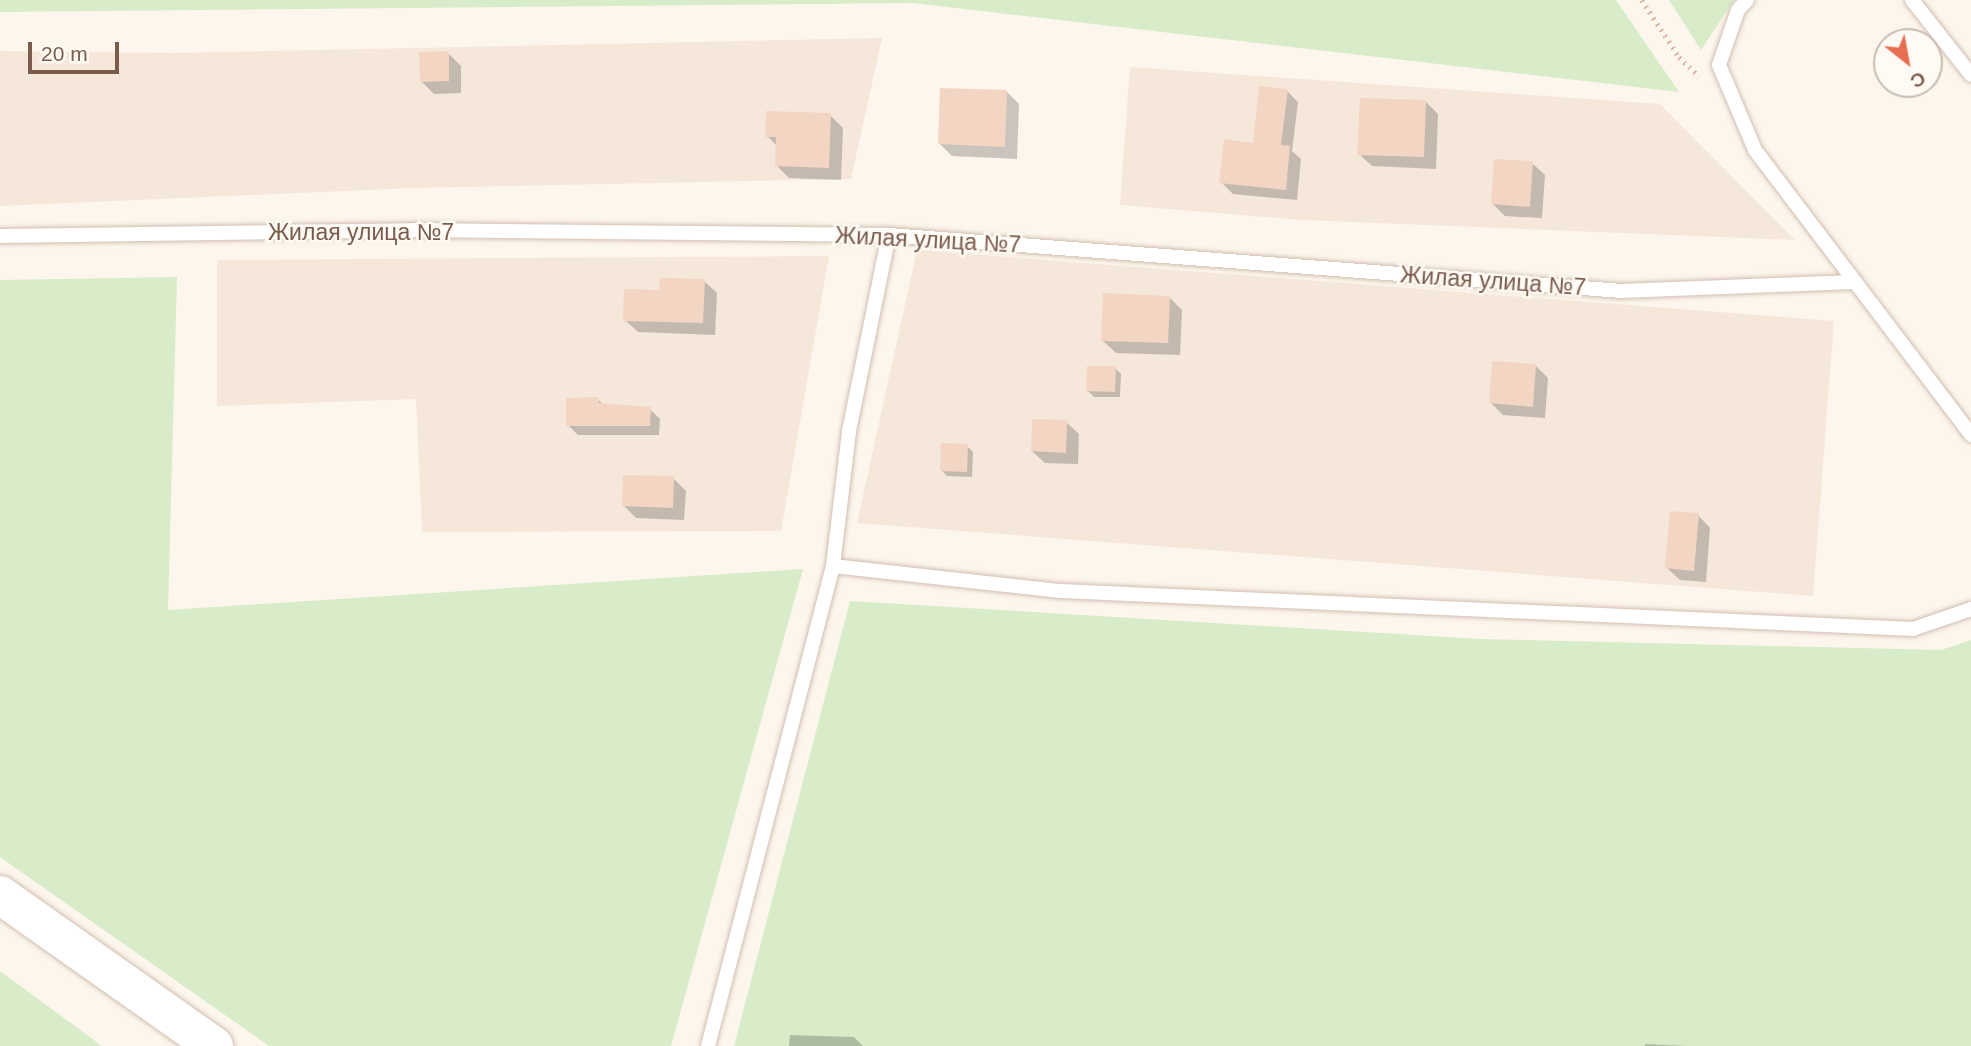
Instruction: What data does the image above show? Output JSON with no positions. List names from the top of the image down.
{
  "streets": {
    "lane": ["Жилая улица №7"]
  },
  "scale_bar": "20 m",
  "north": "bottom right"
}
